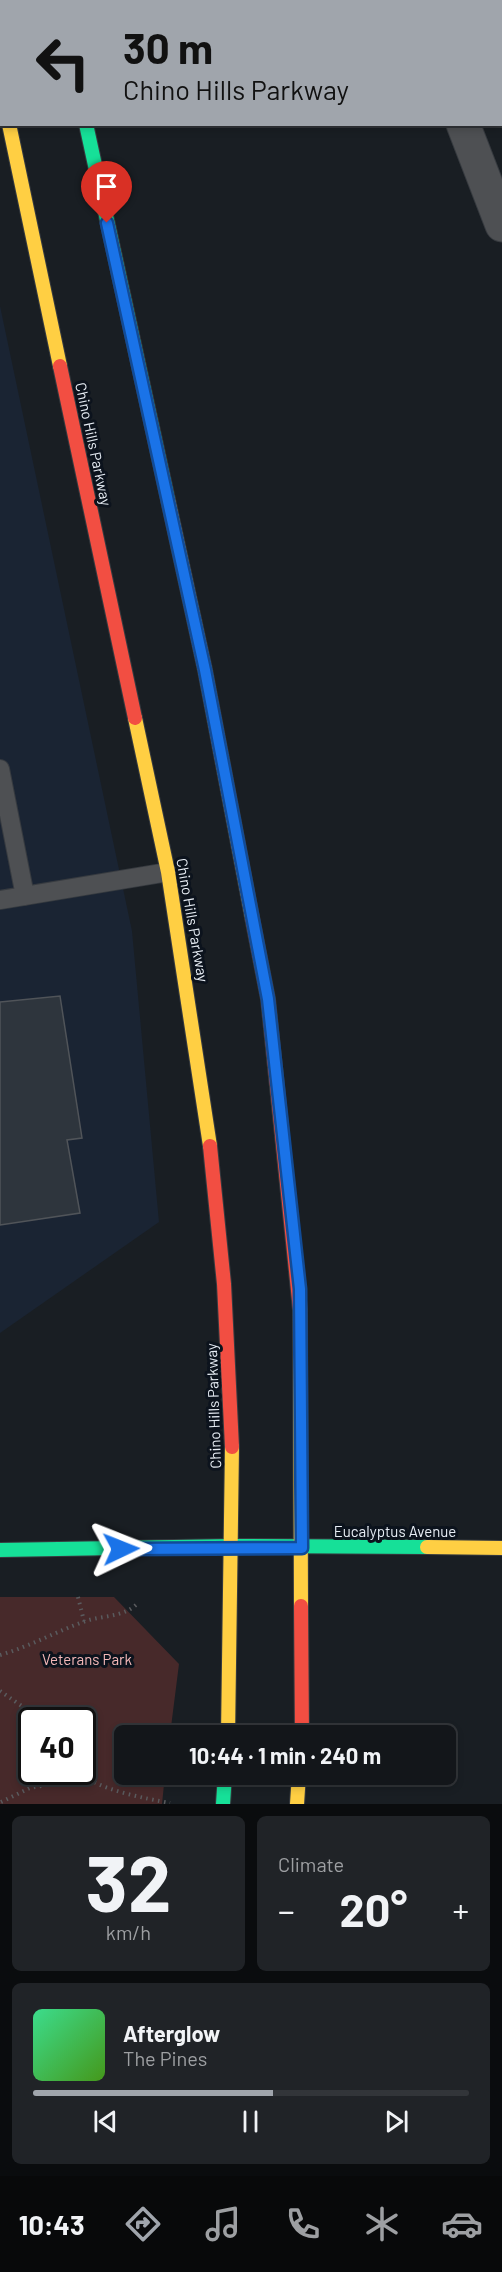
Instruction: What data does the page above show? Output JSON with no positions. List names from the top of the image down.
{
  "streets": {
    "main road": ["Chino Hills Parkway", "Eucalyptus Avenue"]
  },
  "crossings": [
    ["Chino Hills Parkway", "Eucalyptus Avenue"]
  ],
  "parks": ["Veterans Park"],
  "page": {
    "turn": ["30 m", "Chino Hills Parkway"],
    "limit": "40",
    "trip": "10:44 · 1 min · 240 m",
    "tile": [
      ["32", "km/h"],
      "Climate"
    ],
    "heat": ["−", "20°", "+"],
    "song": ["Afterglow", "The Pines"],
    "tabs": "10:43"
  }
}
